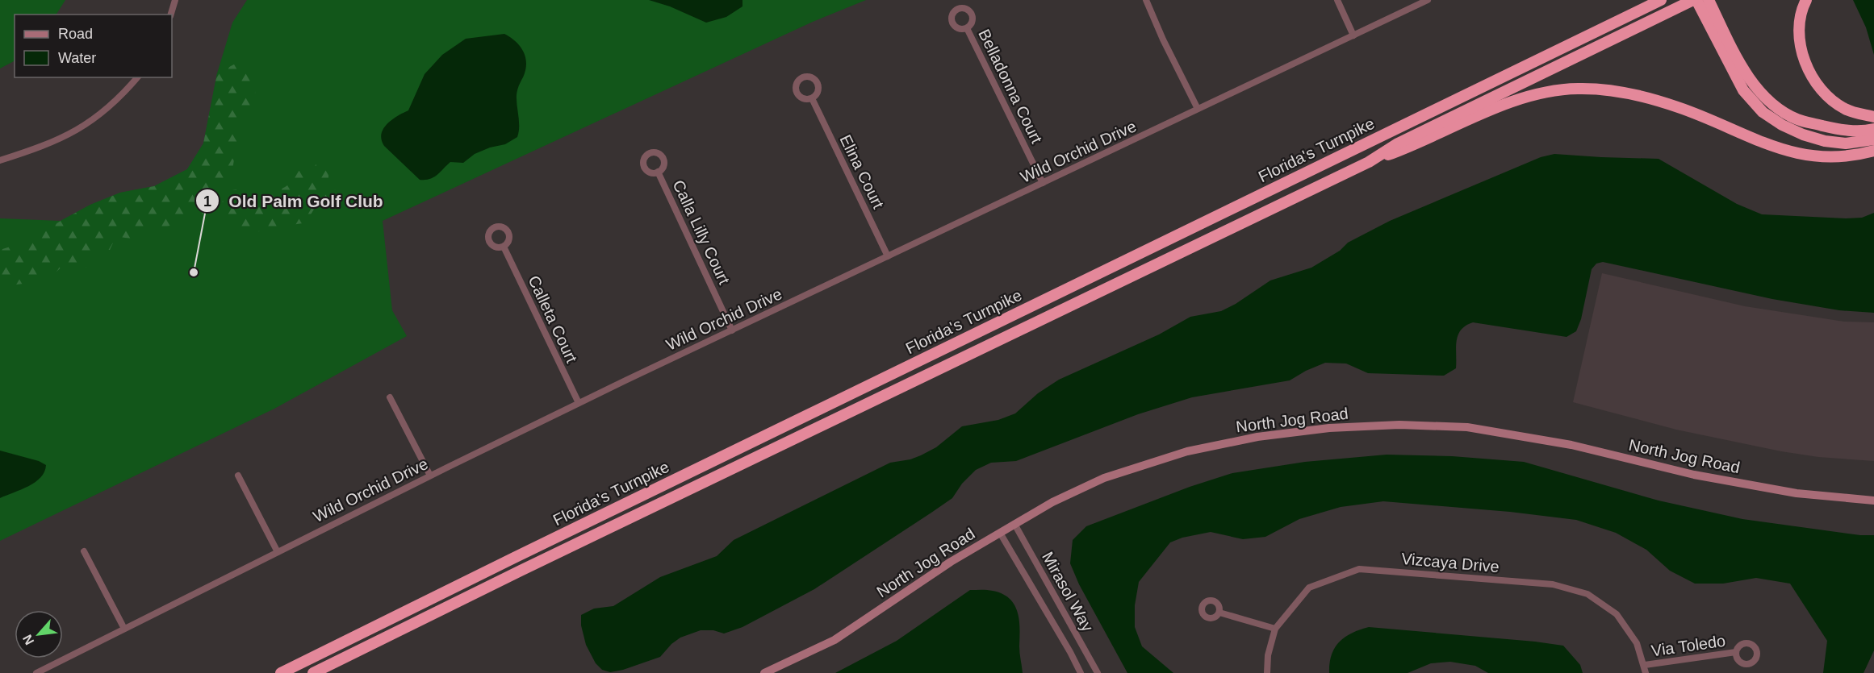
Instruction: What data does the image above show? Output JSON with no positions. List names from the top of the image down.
{
  "streets": {
    "highway": ["Florida's Turnpike"],
    "street": [
      "Belladonna Court",
      "Wild Orchid Drive",
      "Elina Court",
      "Calla Lilly Court",
      "Calleta Court",
      "North Jog Road",
      "Vizcaya Drive",
      "Mirasol Way",
      "Via Toledo"
    ]
  },
  "crossings": [
    ["Belladonna Court", "Wild Orchid Drive"],
    ["Wild Orchid Drive", "Elina Court"],
    ["Wild Orchid Drive", "Calla Lilly Court"],
    ["Wild Orchid Drive", "Calleta Court"],
    ["North Jog Road", "Mirasol Way"],
    ["Vizcaya Drive", "Via Toledo"]
  ],
  "places": ["Old Palm Golf Club"],
  "legend": ["Road", "Water"],
  "north": "bottom left"
}
